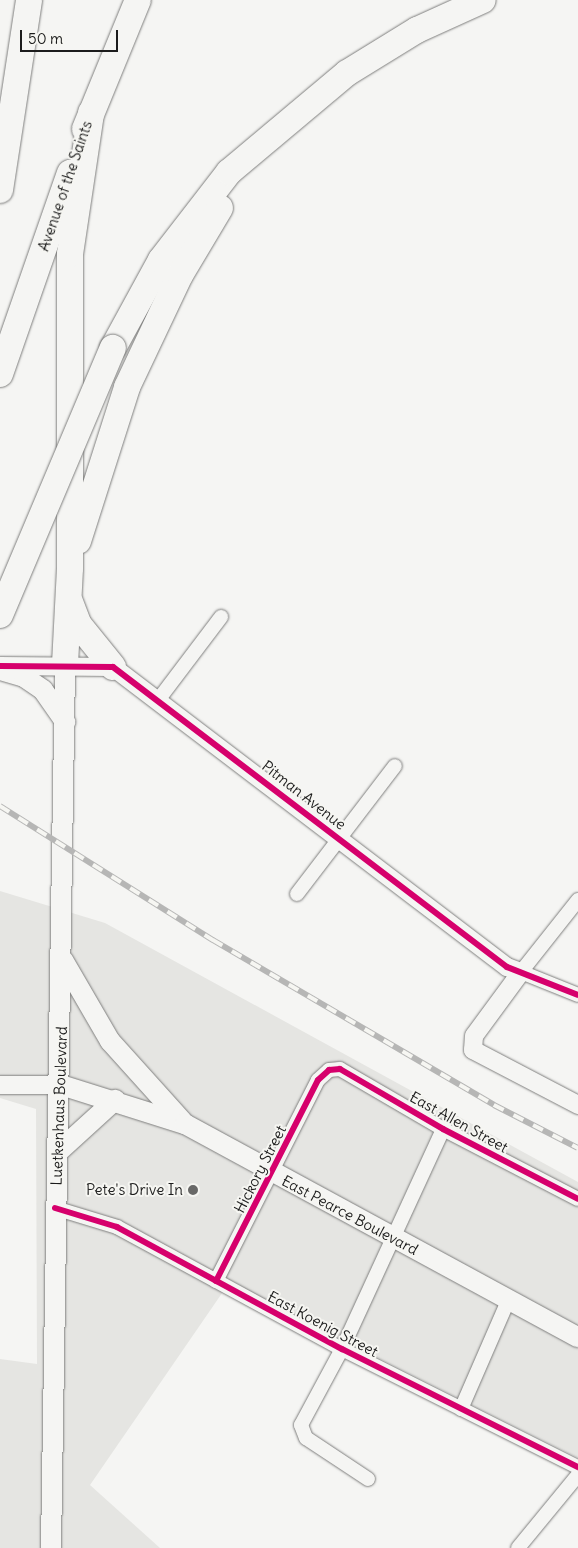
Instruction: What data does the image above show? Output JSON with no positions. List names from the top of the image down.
{
  "streets": {
    "highway": ["Avenue of the Saints"],
    "main road": ["Luetkenhaus Boulevard", "East Pearce Boulevard"],
    "street": [
      "Pitman Avenue",
      "East Allen Street",
      "Hickory Street",
      "East Koenig Street"
    ]
  },
  "crossings": [
    ["Luetkenhaus Boulevard", "East Pearce Boulevard"],
    ["Luetkenhaus Boulevard", "East Koenig Street"],
    ["East Allen Street", "Hickory Street"],
    ["Hickory Street", "East Pearce Boulevard"],
    ["Hickory Street", "East Koenig Street"]
  ],
  "places": ["Pete's Drive In"],
  "scale_bar": "50 m"
}
